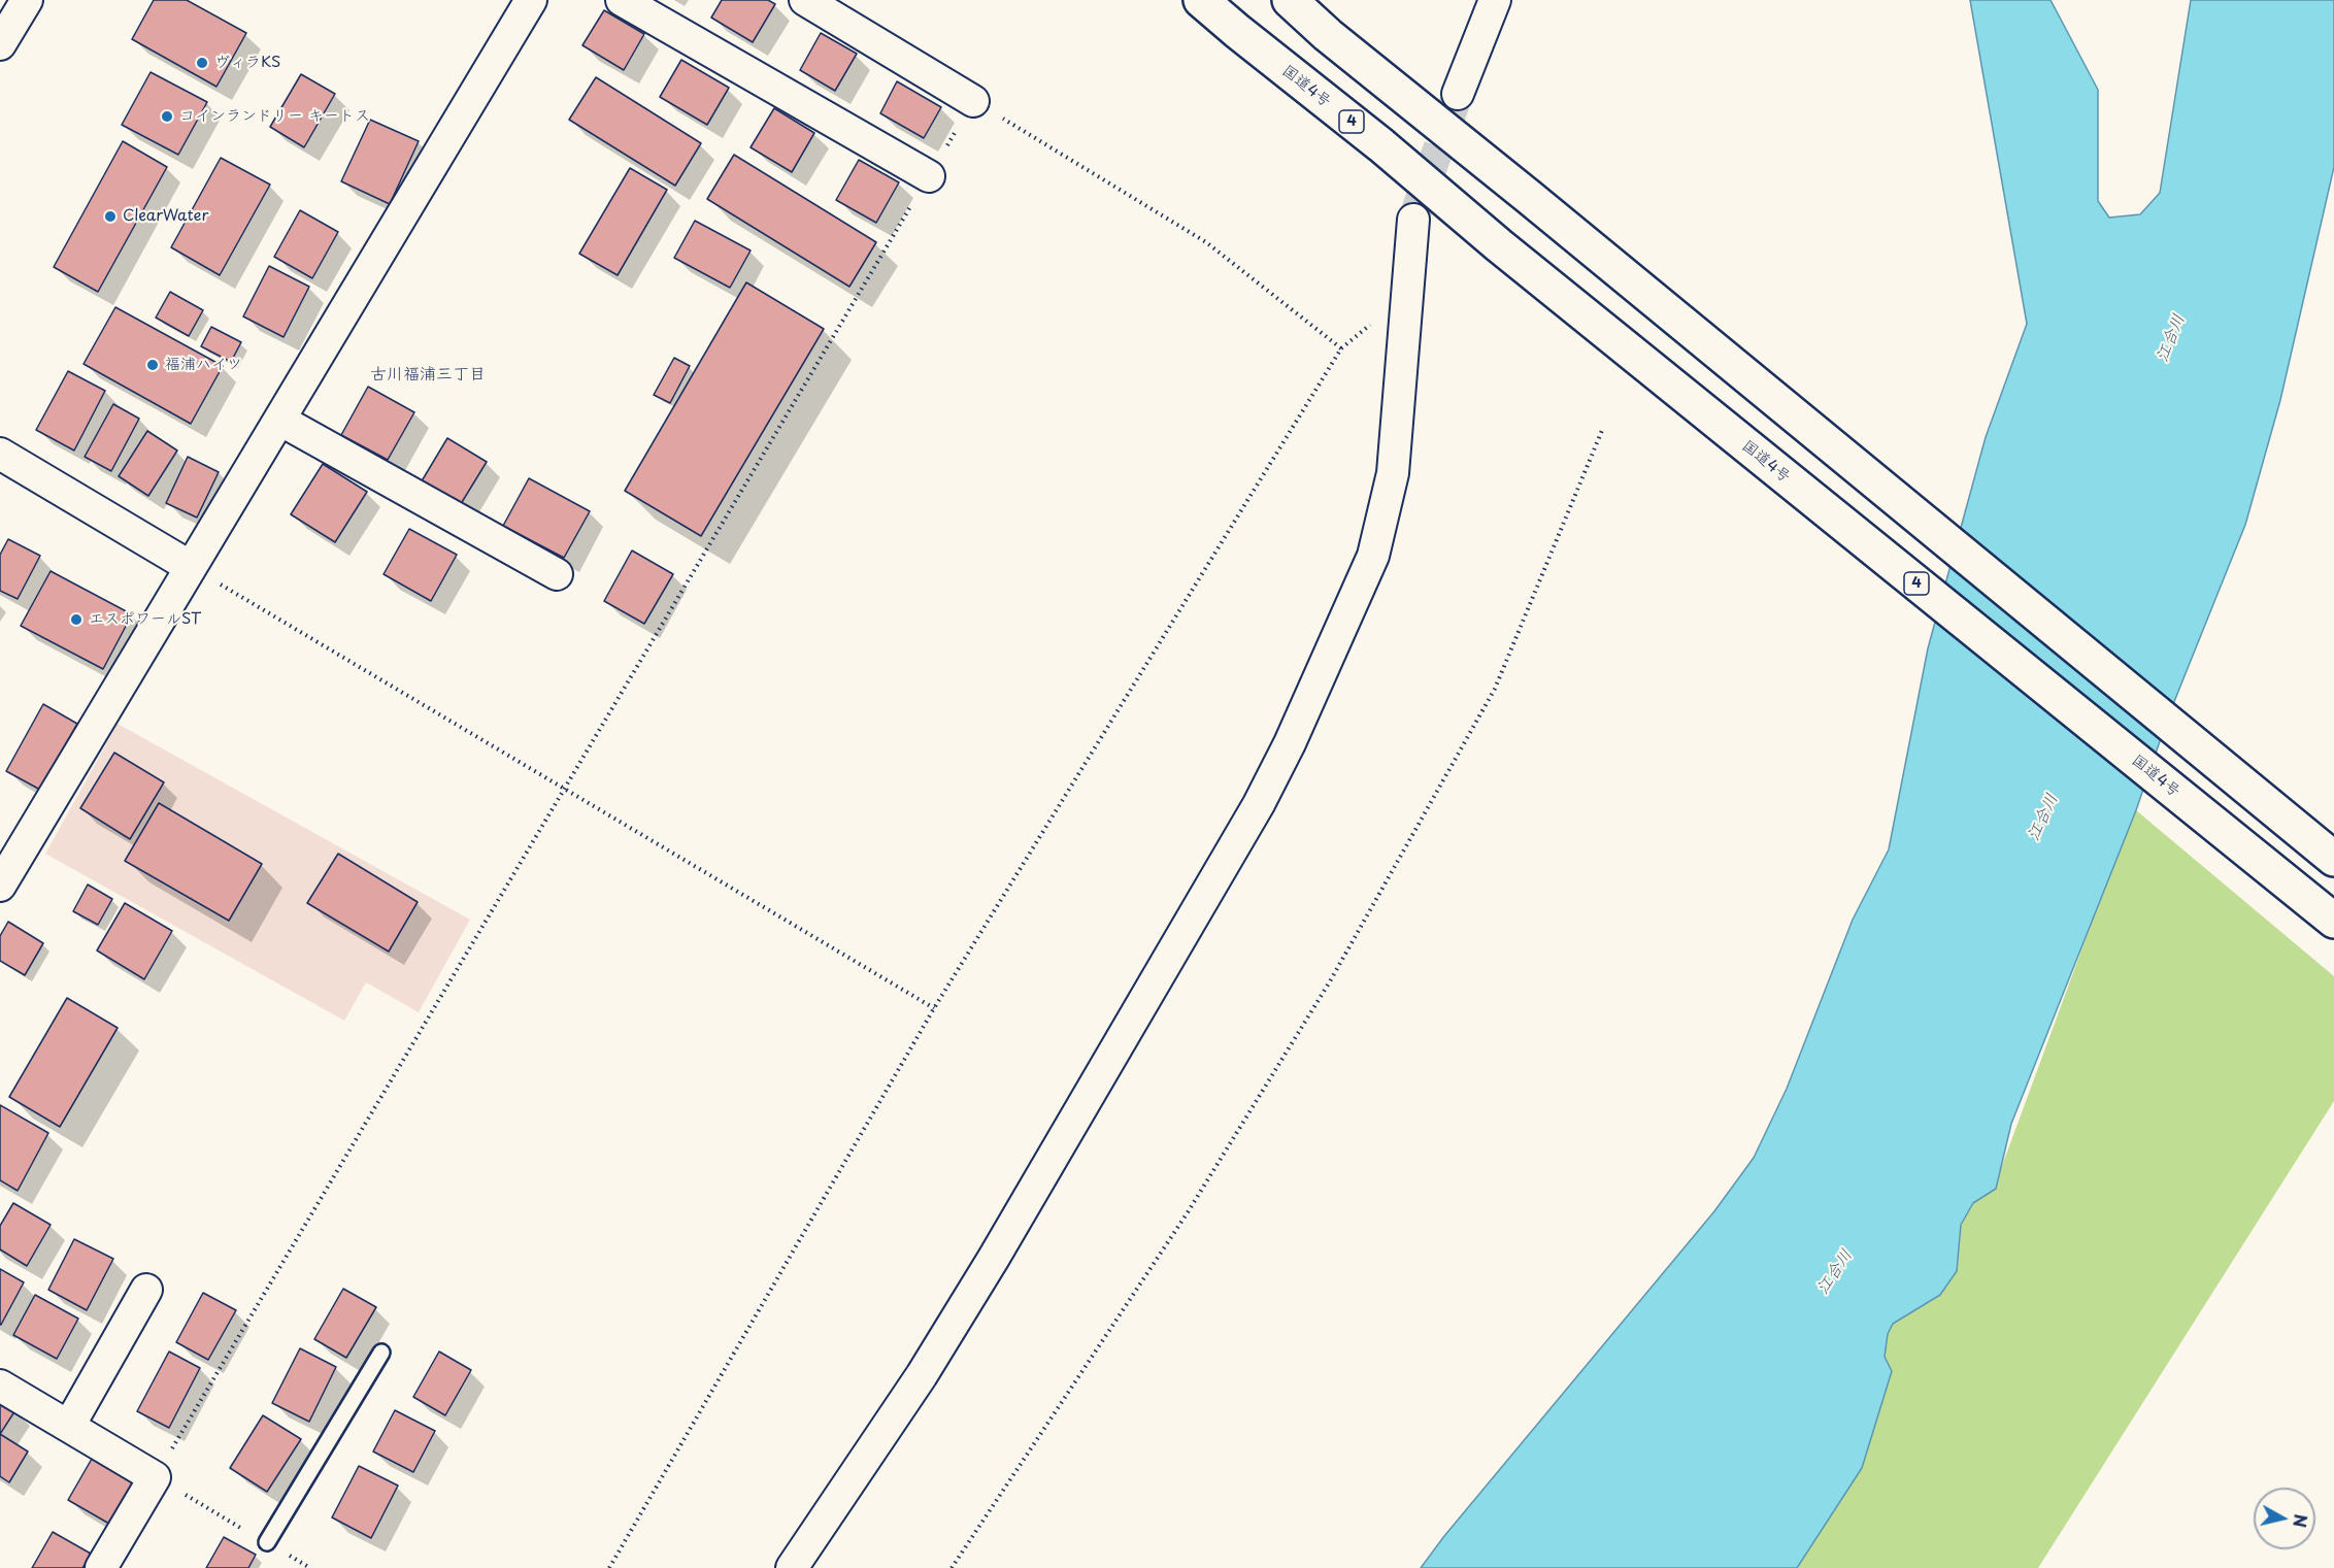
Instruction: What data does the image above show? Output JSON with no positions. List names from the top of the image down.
{
  "streets": {
    "highway": ["国道4号", "4"]
  },
  "districts": ["古川福浦三丁目"],
  "water": ["江合川"],
  "places": [
    "ヴィラKS",
    "コインランドリー キートス",
    "ClearWater",
    "福浦ハイツ",
    "エスポワールST"
  ],
  "north": "right"
}
